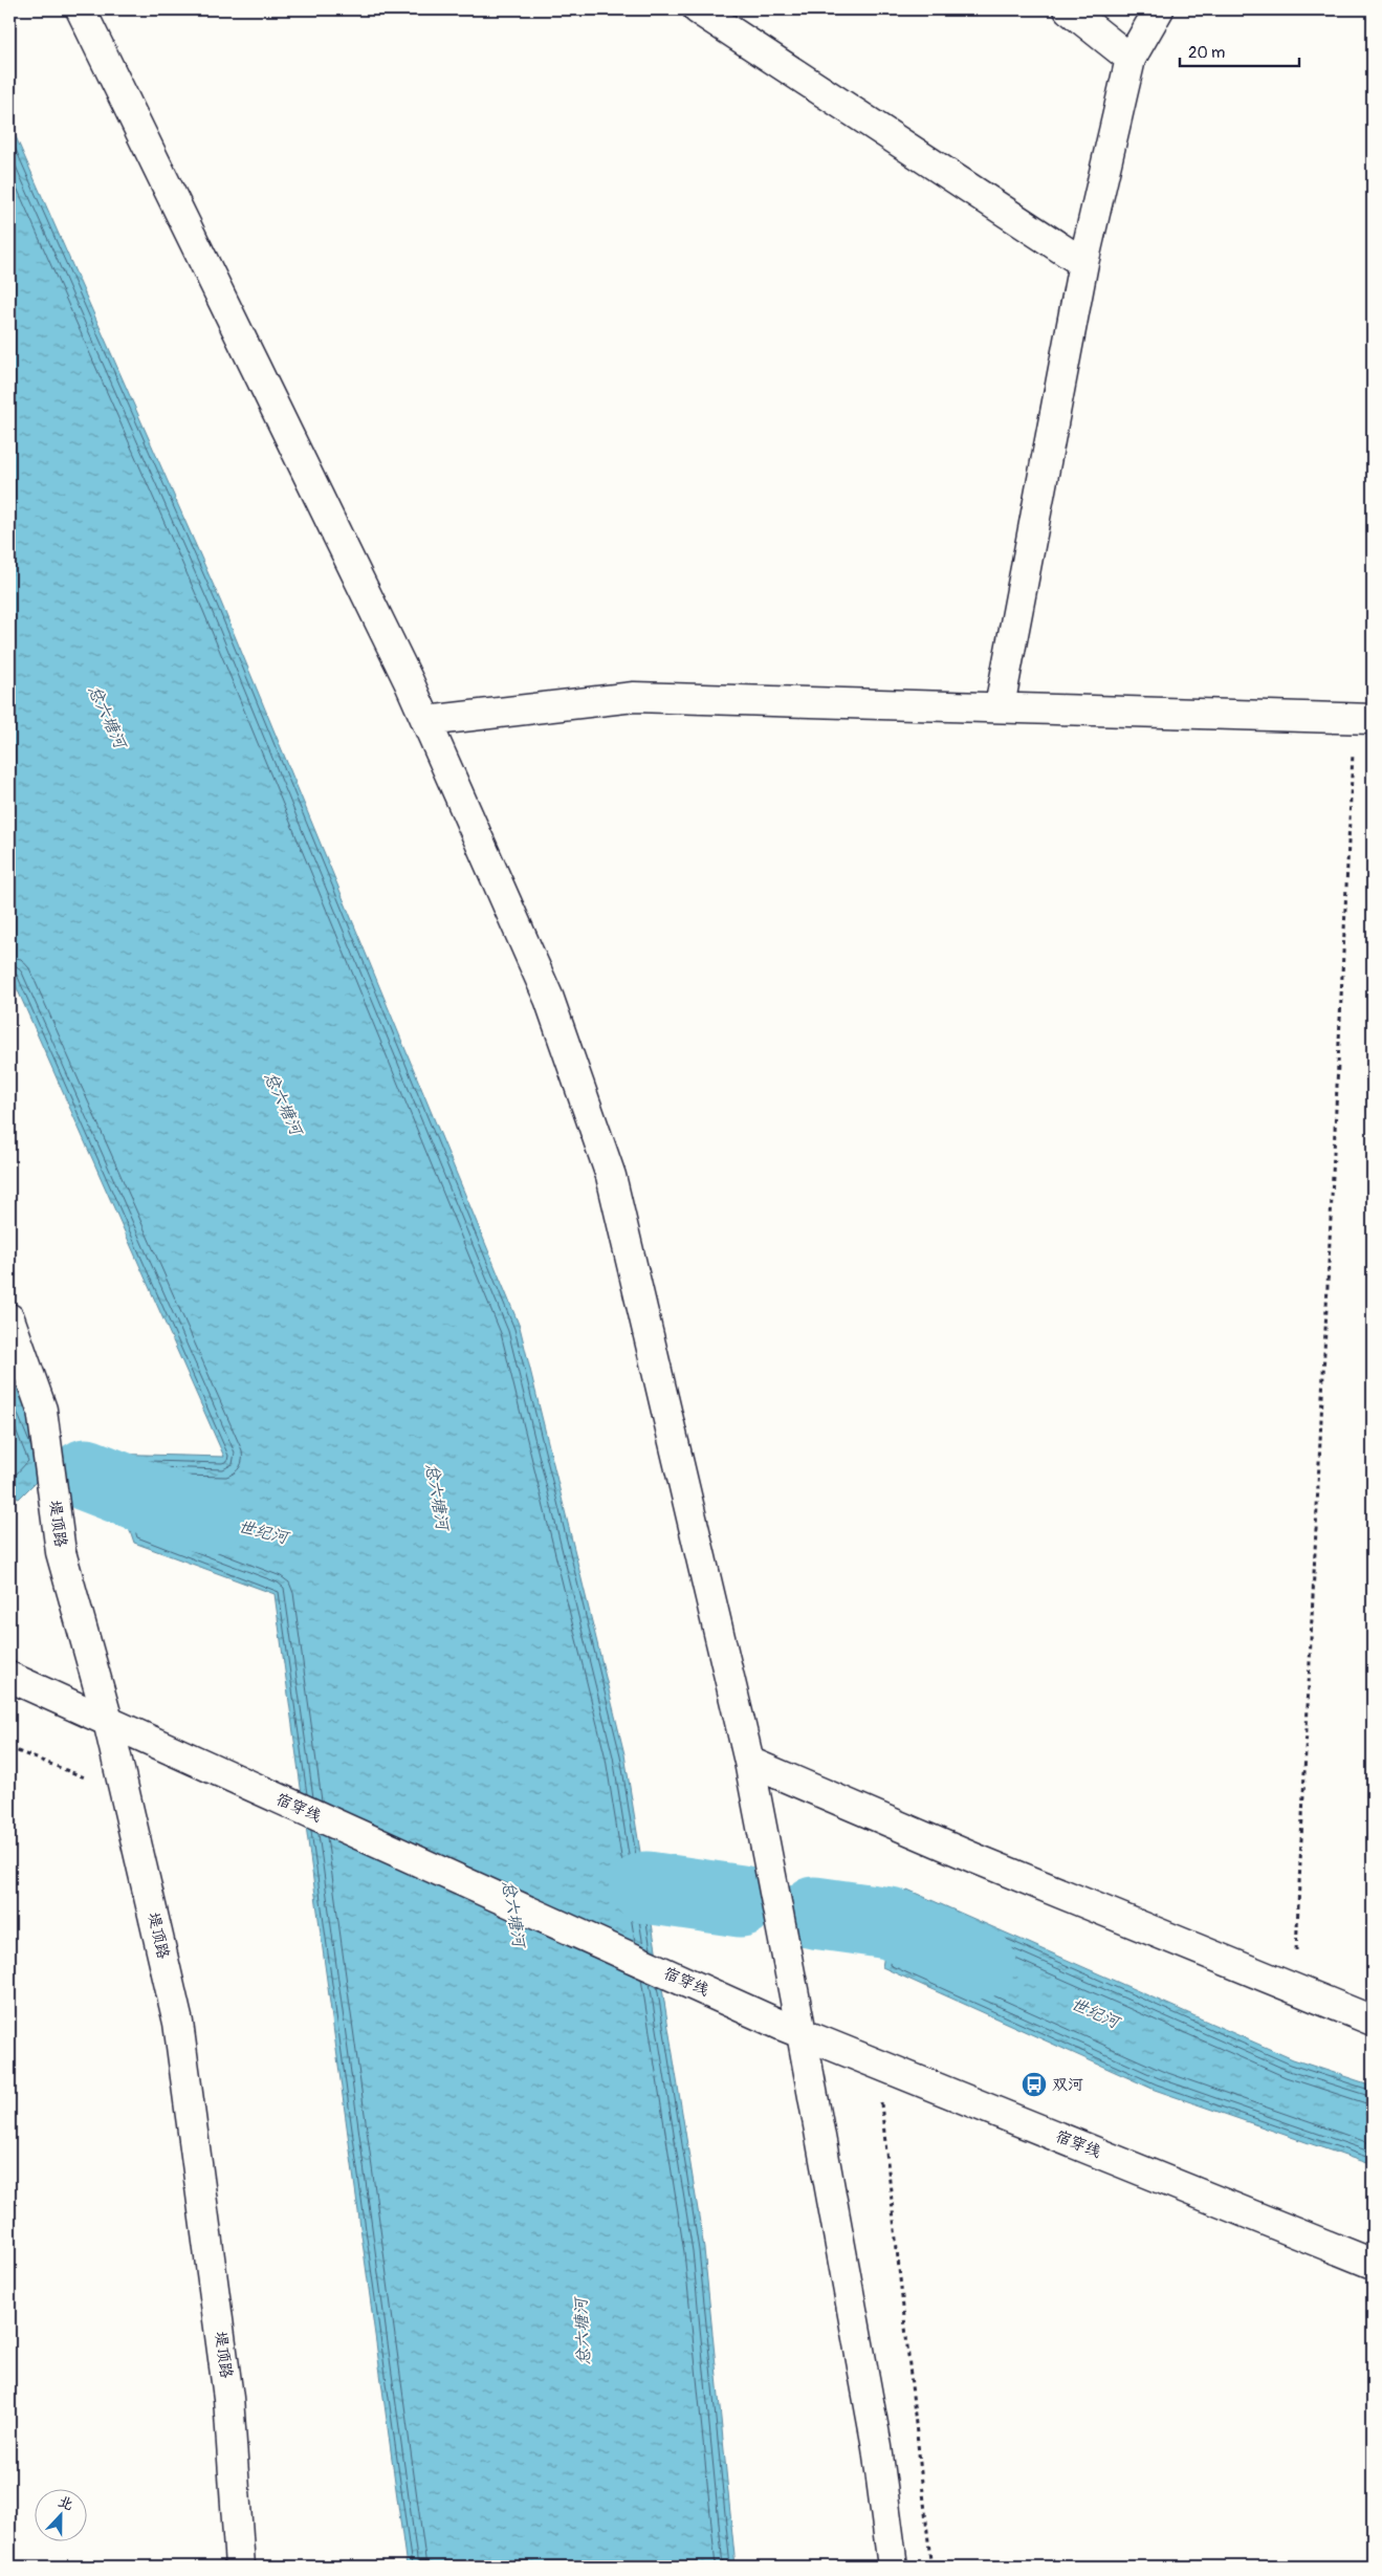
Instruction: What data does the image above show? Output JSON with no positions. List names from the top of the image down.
{
  "streets": {
    "street": ["堤顶路", "宿穿线"]
  },
  "crossings": [
    ["堤顶路", "宿穿线"]
  ],
  "water": ["总六塘河", "世纪河"],
  "places": {
    "bus stop": ["双河"]
  },
  "scale_bar": "20 m",
  "north": "top"
}
